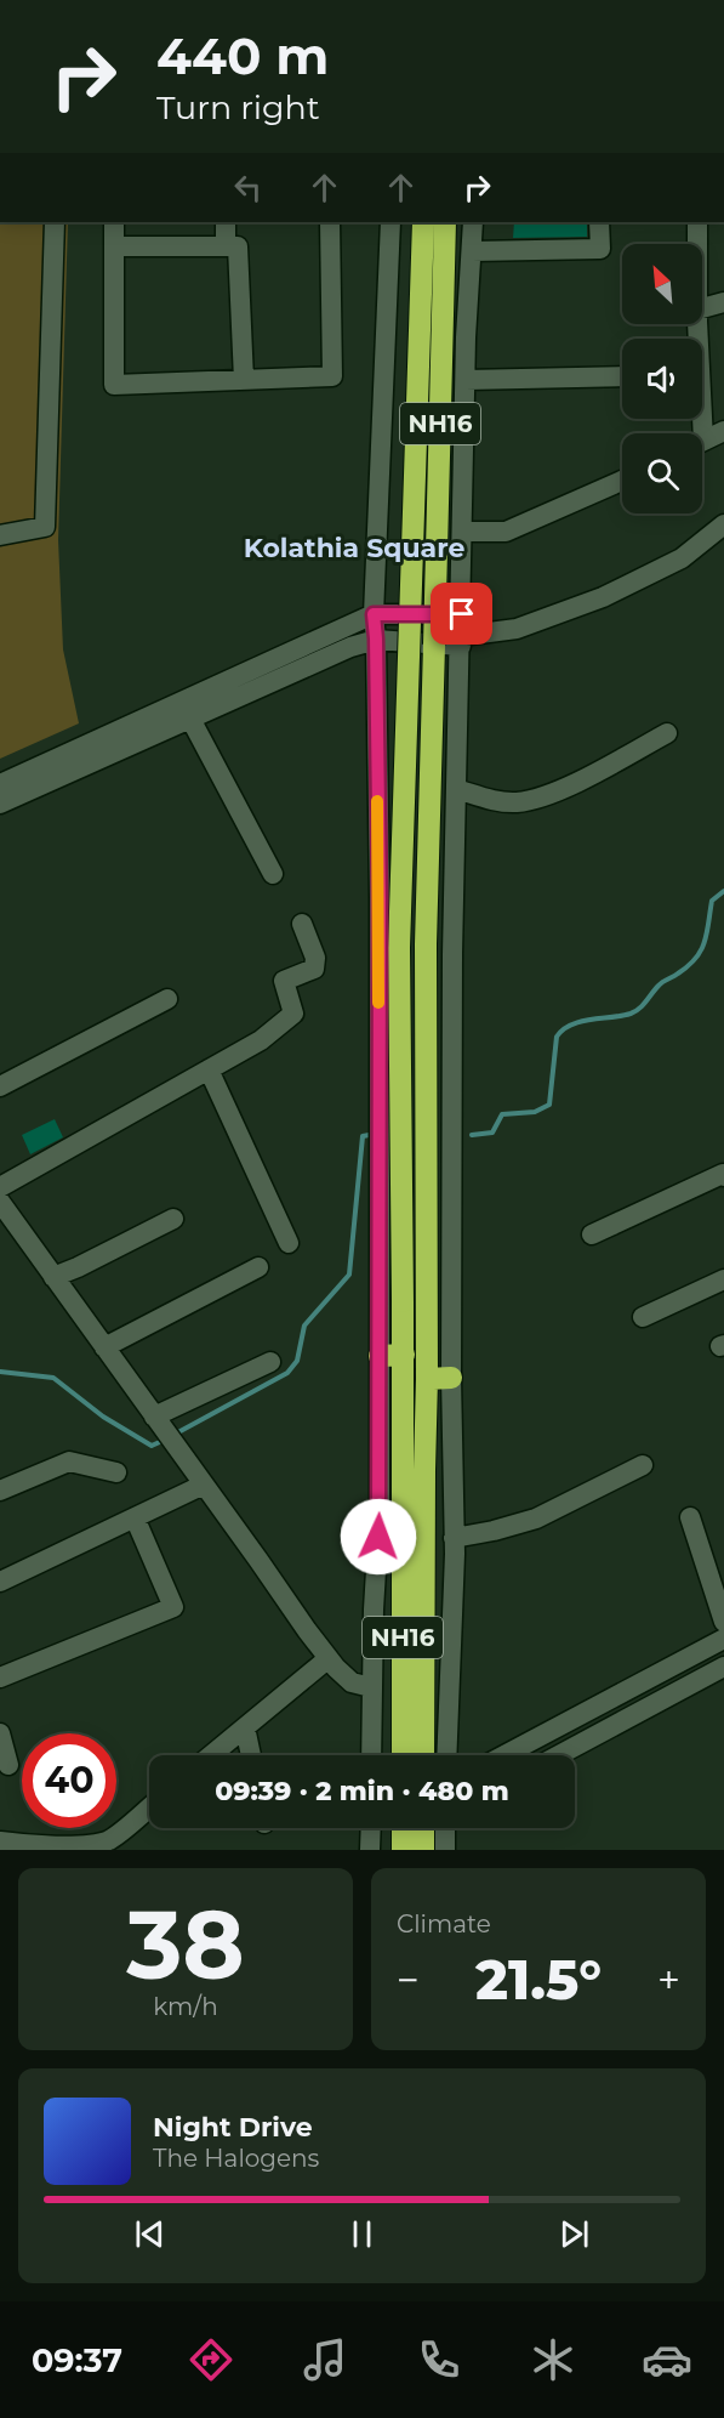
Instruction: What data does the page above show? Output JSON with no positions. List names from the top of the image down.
{
  "streets": {
    "highway": ["NH16"]
  },
  "districts": ["Kolathia Square"],
  "north": "top left",
  "page": {
    "turn": ["440 m", "Turn right"],
    "limit": "40",
    "trip": "09:39 · 2 min · 480 m",
    "tile": [
      ["38", "km/h"],
      "Climate"
    ],
    "heat": ["−", "21.5°", "+"],
    "song": ["Night Drive", "The Halogens"],
    "tabs": "09:37"
  }
}
